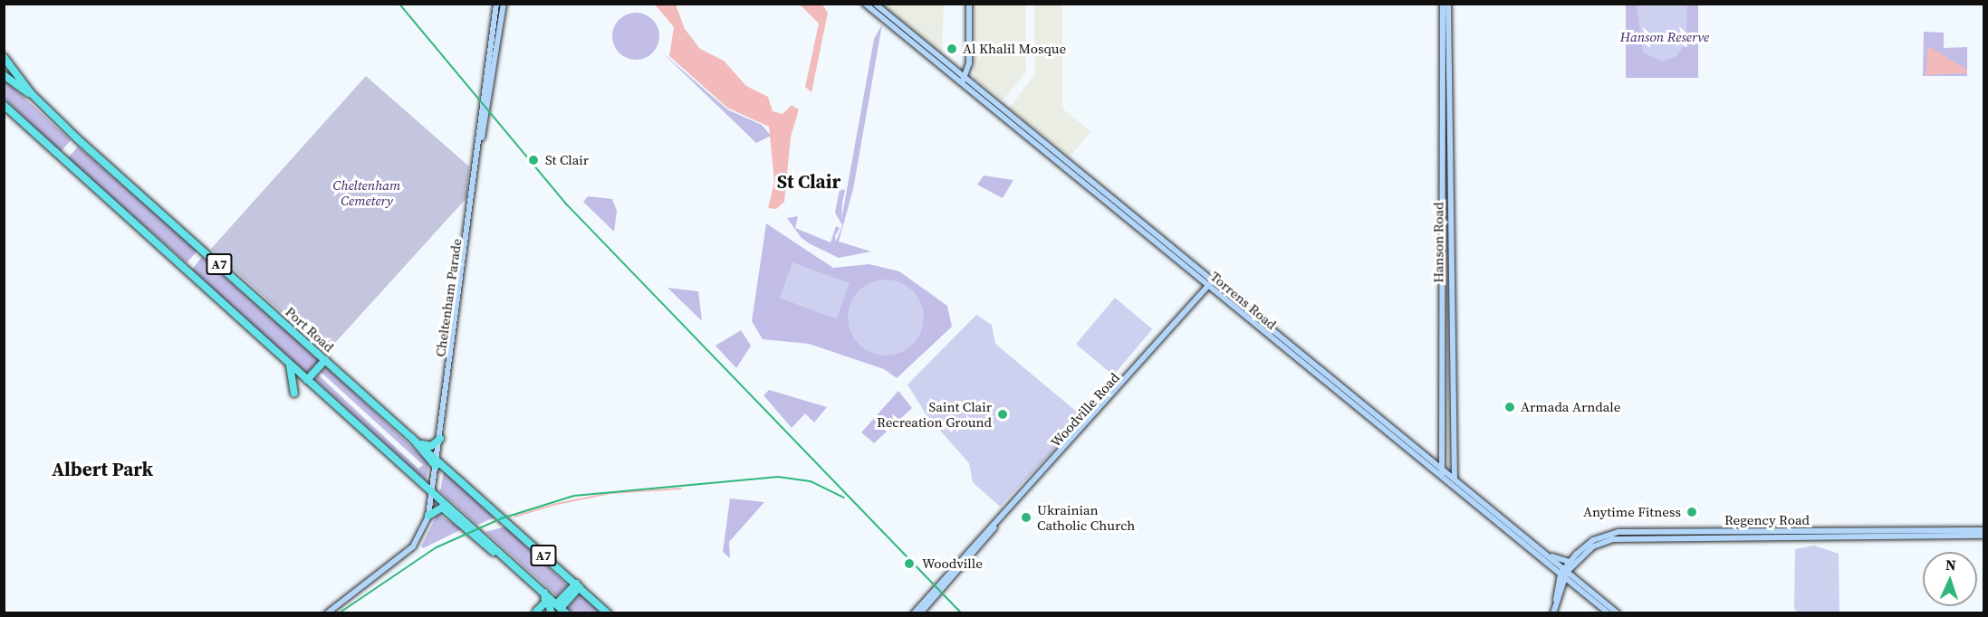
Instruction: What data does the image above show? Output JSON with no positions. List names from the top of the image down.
{
  "streets": {
    "highway": ["A7", "Port Road"],
    "main road": [
      "Hanson Road",
      "Cheltenham Parade",
      "Torrens Road",
      "Woodville Road",
      "Regency Road"
    ]
  },
  "crossings": [
    ["Hanson Road", "Torrens Road"],
    ["A7", "Cheltenham Parade"],
    ["Cheltenham Parade", "Port Road"],
    ["Torrens Road", "Woodville Road"],
    ["Torrens Road", "Regency Road"]
  ],
  "districts": ["St Clair", "Albert Park"],
  "parks": ["Hanson Reserve", "Cheltenham Cemetery"],
  "places": [
    "Al Khalil Mosque",
    "St Clair",
    "Armada Arndale",
    "Saint Clair Recreation Ground",
    "Anytime Fitness",
    "Ukrainian Catholic Church",
    "Woodville"
  ],
  "north": "top"
}
